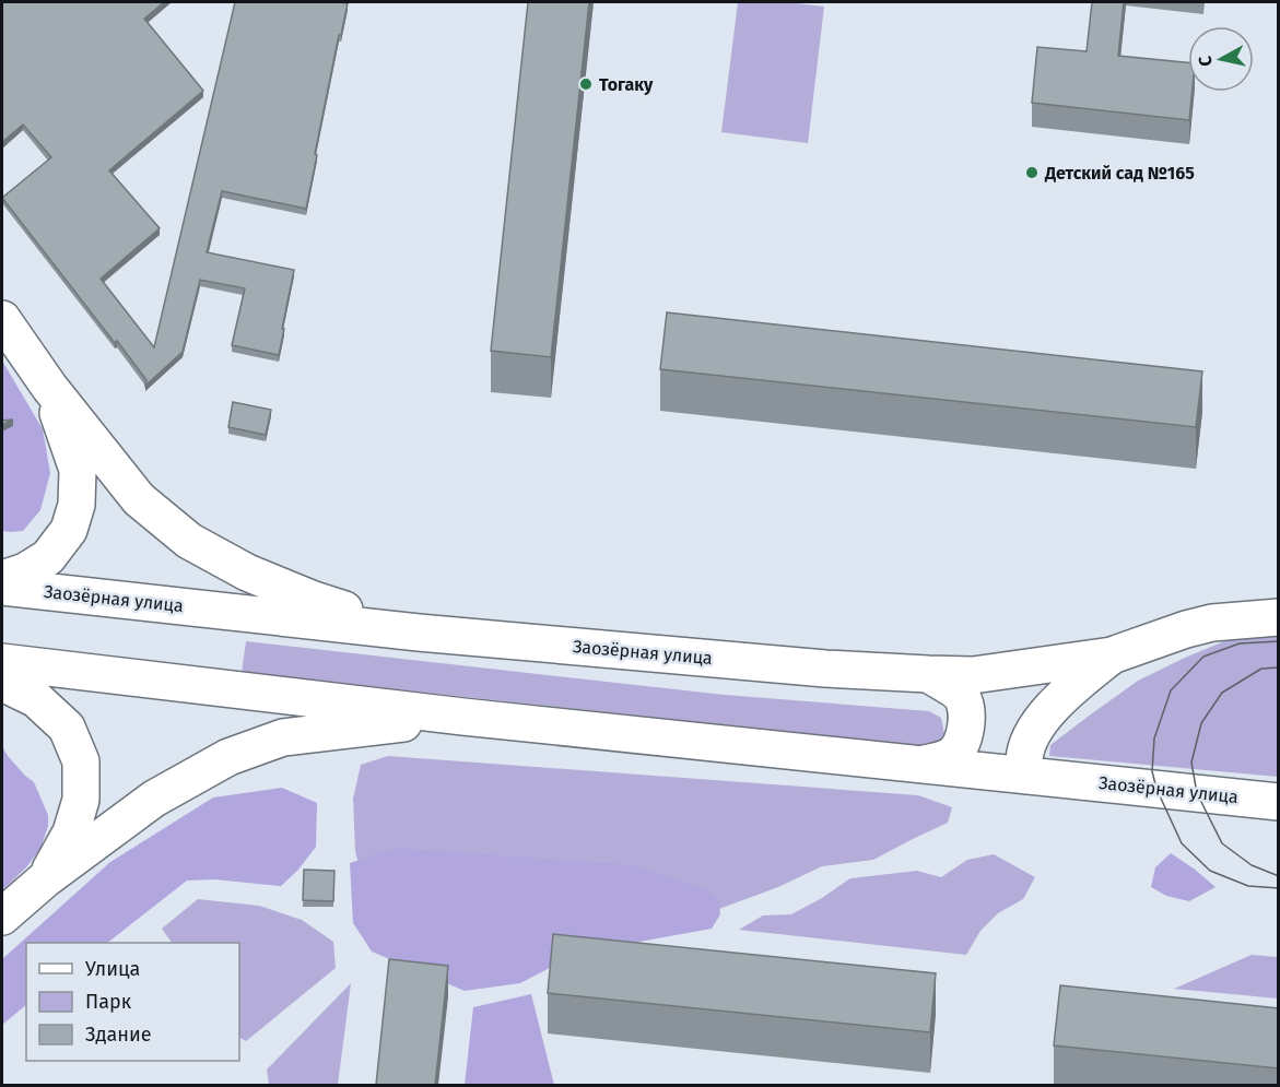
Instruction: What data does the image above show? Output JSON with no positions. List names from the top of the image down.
{
  "streets": {
    "main road": ["Заозёрная улица"]
  },
  "places": ["Тогаку", "Детский сад №165"],
  "legend": ["Улица", "Парк", "Здание"],
  "north": "left"
}
